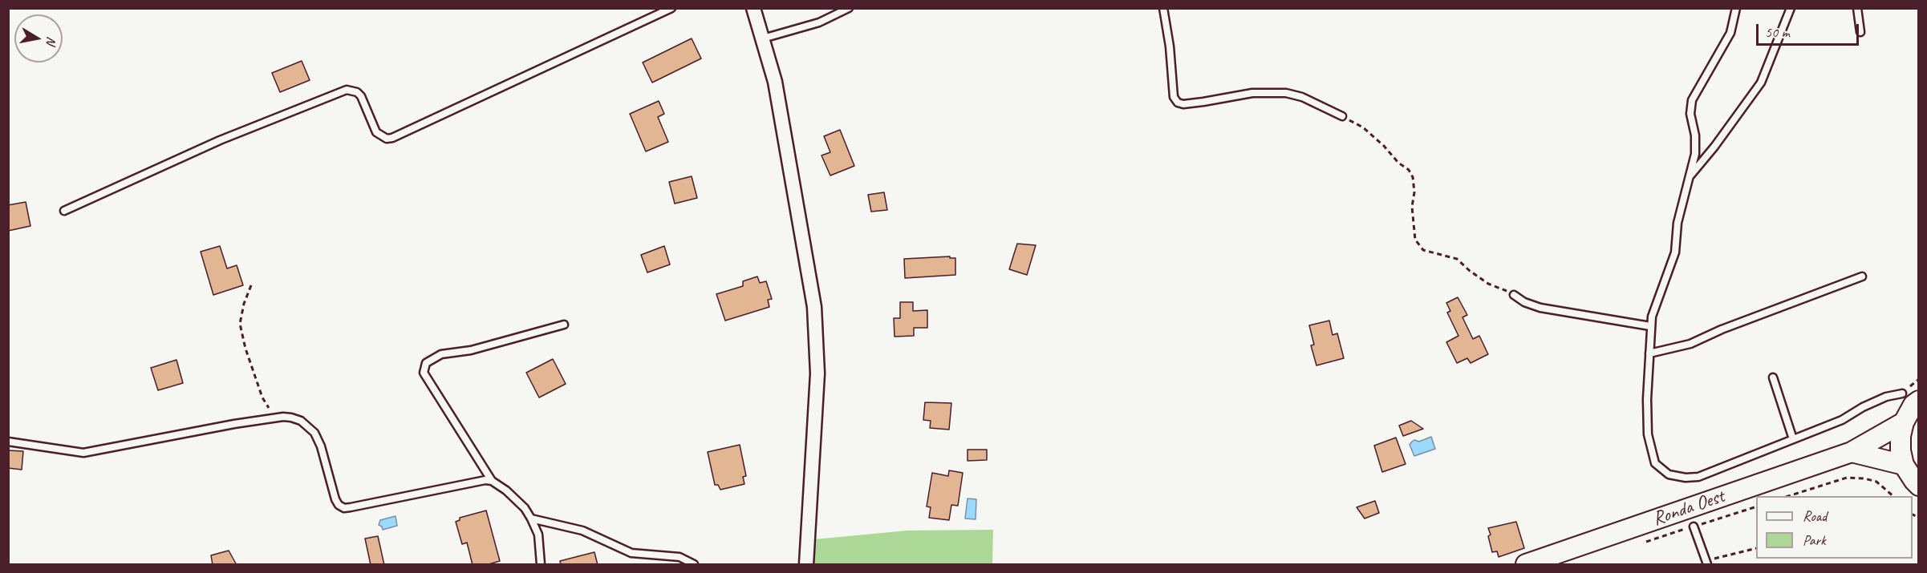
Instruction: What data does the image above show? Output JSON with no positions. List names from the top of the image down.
{
  "streets": {
    "main road": ["Ronda Oest"]
  },
  "legend": ["Road", "Park"],
  "scale_bar": "50 m",
  "north": "right"
}
